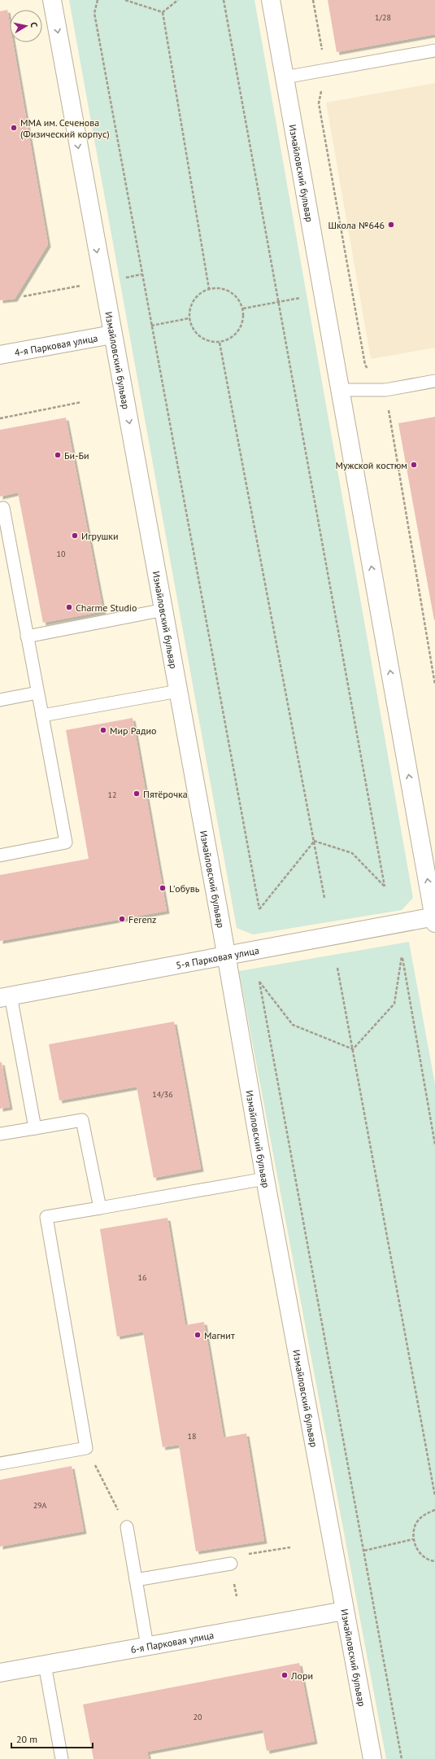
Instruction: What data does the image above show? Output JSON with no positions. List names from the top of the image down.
{
  "streets": {
    "street": [
      "Измайловский бульвар",
      "4-я Парковая улица",
      "5-я Парковая улица",
      "6-я Парковая улица"
    ]
  },
  "crossings": [
    ["Измайловский бульвар", "4-я Парковая улица"],
    ["Измайловский бульвар", "5-я Парковая улица"],
    ["Измайловский бульвар", "6-я Парковая улица"]
  ],
  "places": [
    "ММА им. Сеченова (Физический корпус)",
    "Школа №646",
    "Би-Би",
    "Мужской костюм",
    "Игрушки",
    "Charme Studio",
    "Мир Радио",
    "Пятёрочка",
    "L'обувь",
    "Ferenz",
    "Магнит",
    "Лори"
  ],
  "house_numbers": [
    "1/28",
    "10",
    "12",
    "14/36",
    "16",
    "18",
    "29А",
    "20"
  ],
  "scale_bar": "20 m",
  "north": "right"
}
